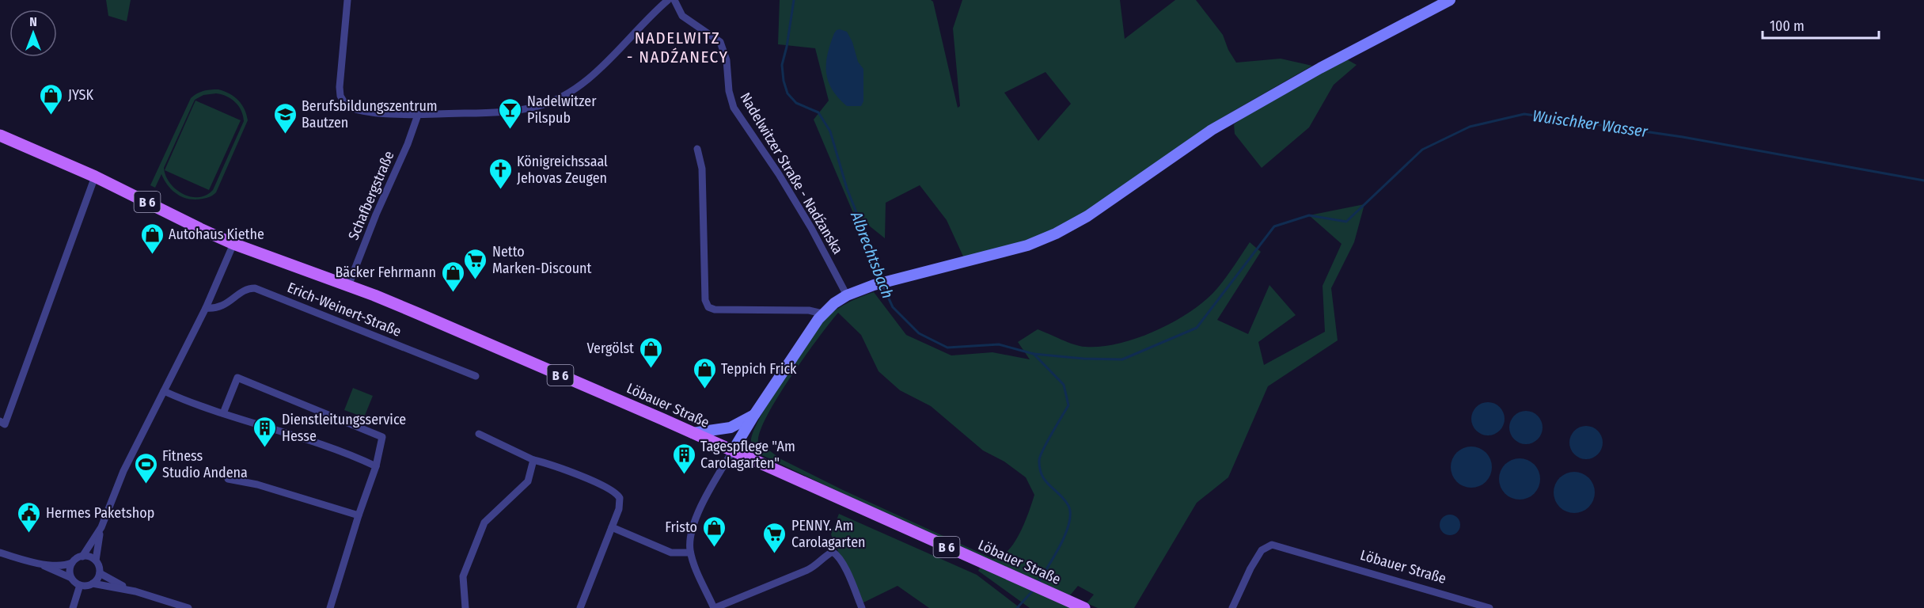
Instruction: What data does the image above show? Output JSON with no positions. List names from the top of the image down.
{
  "streets": {
    "main road": ["B 6", "Löbauer Straße"],
    "street": ["Nadelwitzer Straße - Nadźanska", "Schafbergstraße", "Erich-Weinert-Straße"]
  },
  "crossings": [
    ["Schafbergstraße", "Löbauer Straße"],
    ["B 6", "Löbauer Straße"]
  ],
  "districts": ["NADELWITZ - NADŹANECY"],
  "water": ["Wuischker Wasser", "Albrechtsbach"],
  "places": {
    "shop": [
      "JYSK",
      "Autohaus Kiethe",
      "Bäcker Fehrmann",
      "Vergölst",
      "Teppich Frick",
      "Fristo"
    ],
    "bar": ["Nadelwitzer Pilspub"],
    "school or university": ["Berufsbildungszentrum Bautzen"],
    "church": ["Königreichssaal Jehovas Zeugen"],
    "supermarket": ["Netto Marken-Discount", "PENNY. Am Carolagarten"],
    "building": ["Dienstleitungsservice Hesse", "Tagespflege \"Am Carolagarten\""],
    "sports": ["Fitness Studio Andena"],
    "public building": ["Hermes Paketshop"]
  },
  "scale_bar": "100 m",
  "north": "top"
}
